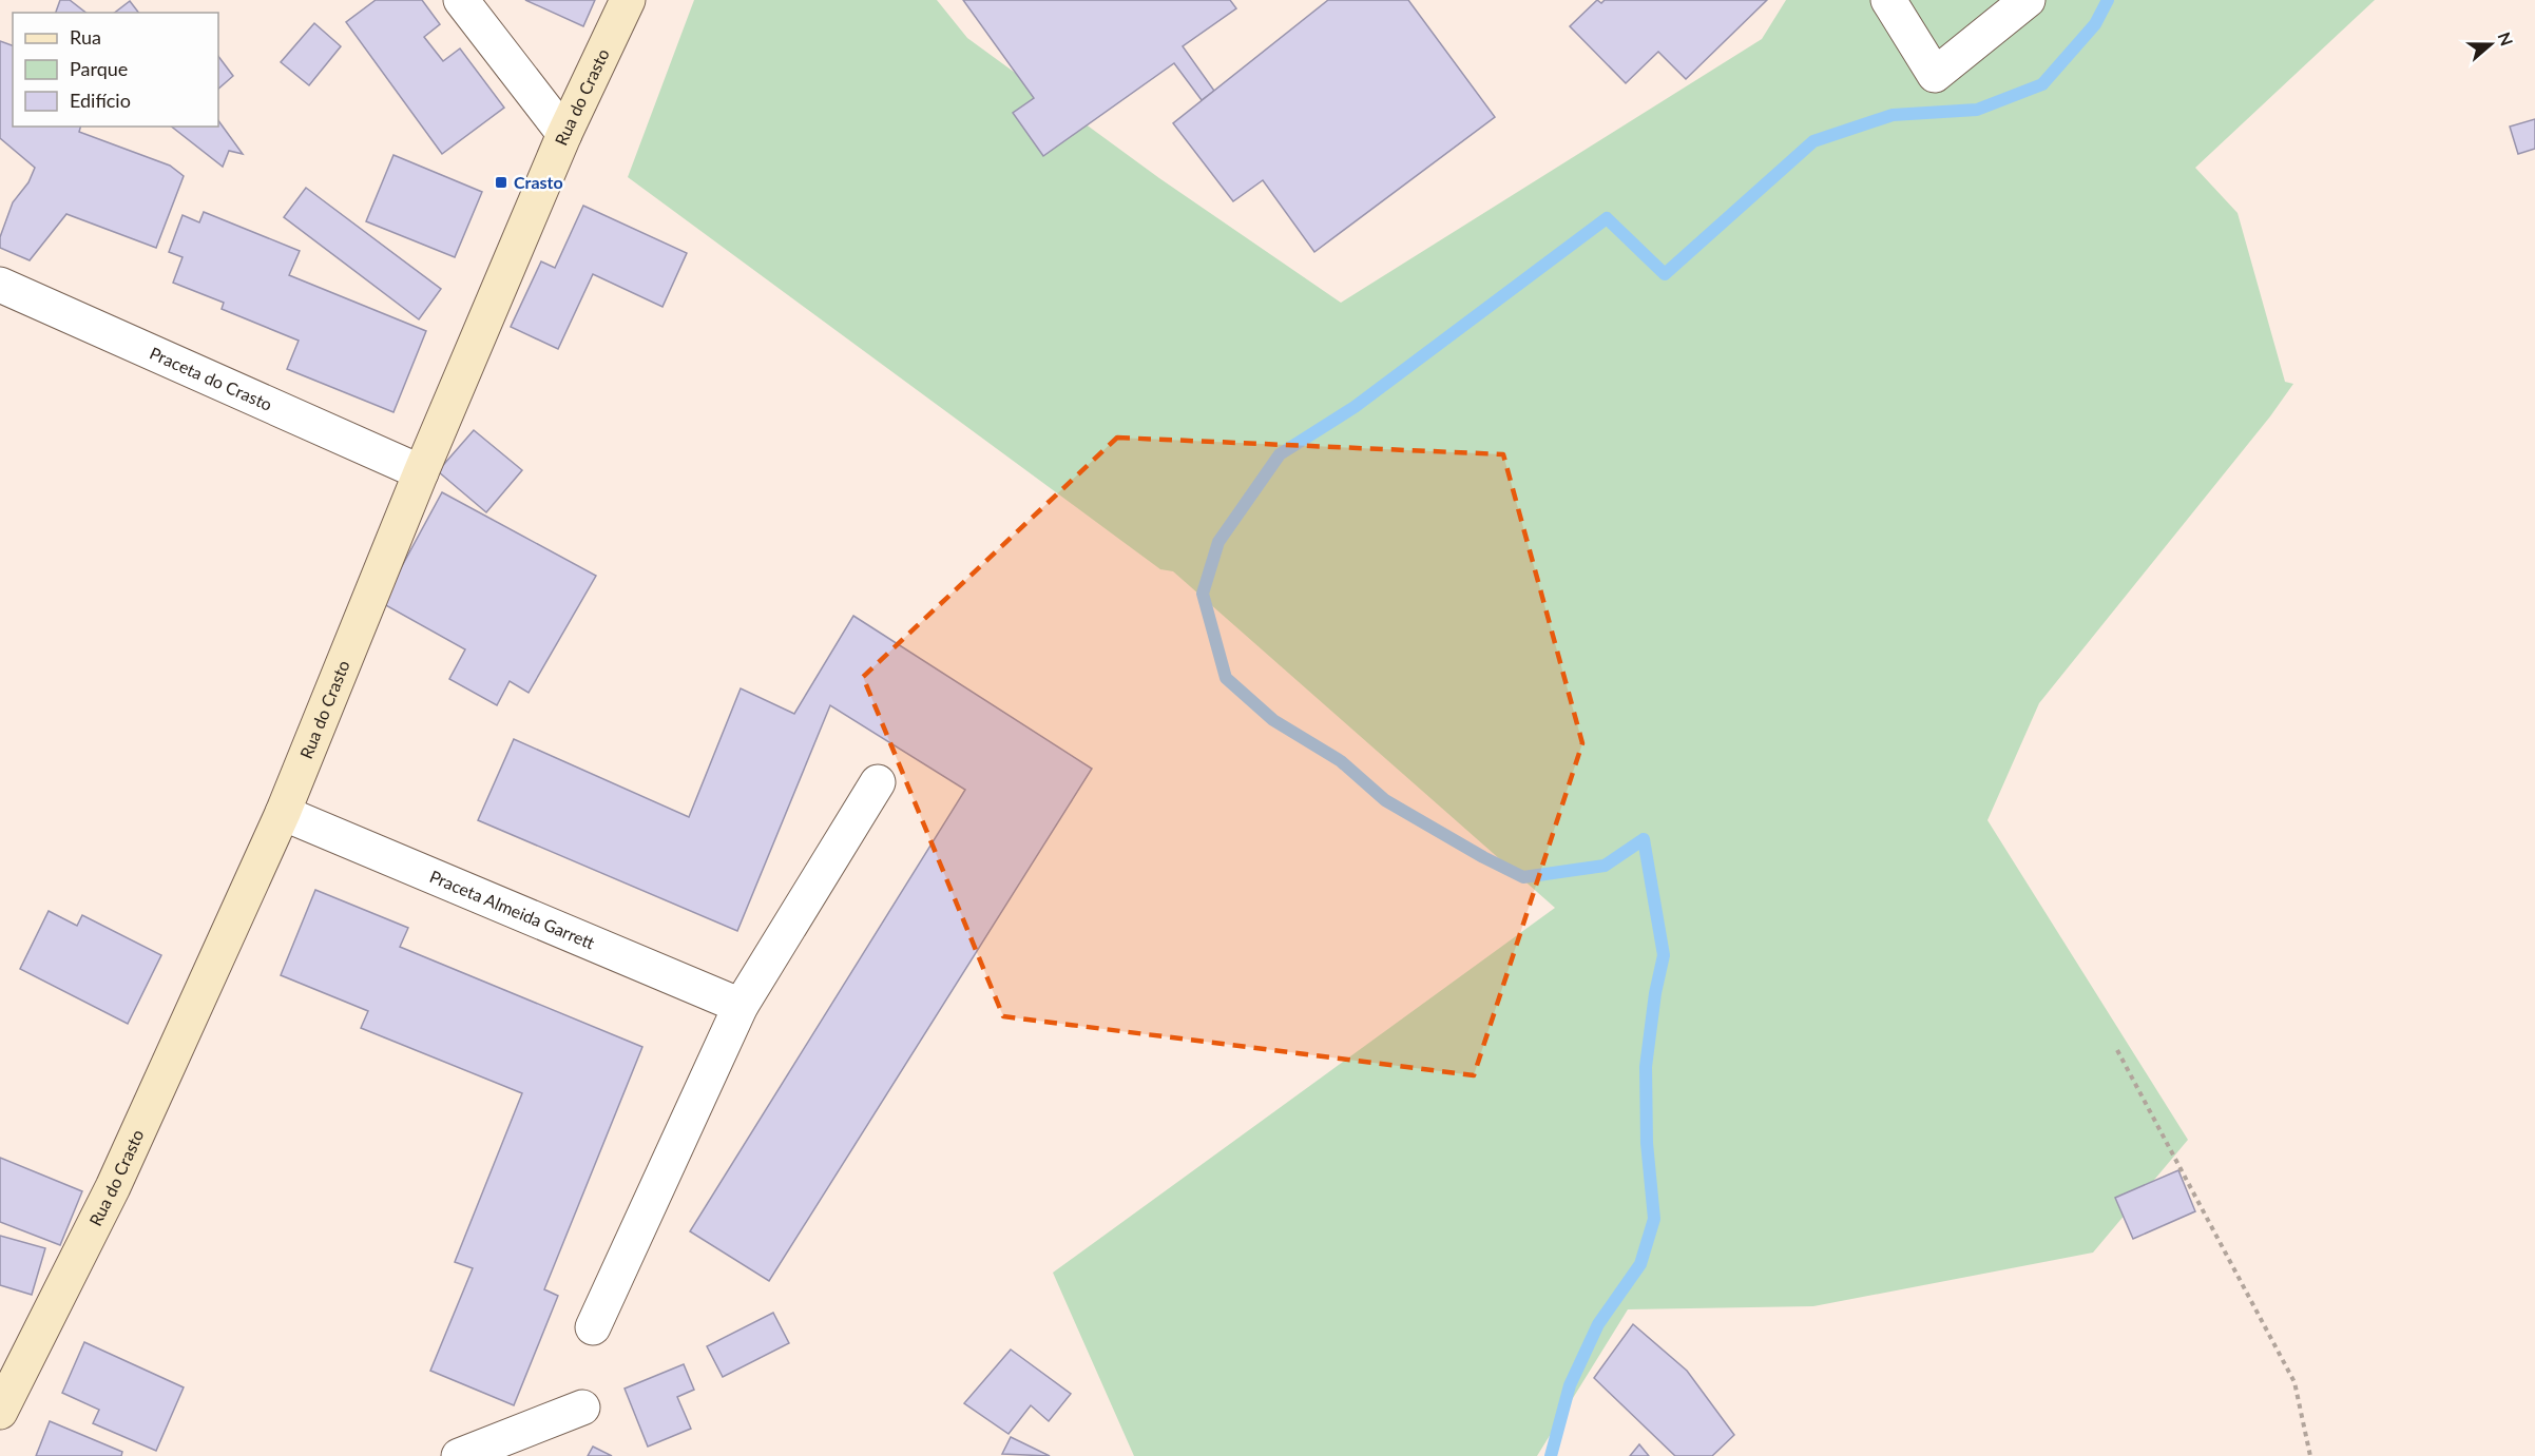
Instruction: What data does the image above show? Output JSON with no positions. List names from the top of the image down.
{
  "streets": {
    "street": ["Rua do Crasto", "Praceta do Crasto", "Praceta Almeida Garrett"]
  },
  "crossings": [
    ["Rua do Crasto", "Praceta do Crasto"],
    ["Rua do Crasto", "Praceta Almeida Garrett"]
  ],
  "places": {
    "transit": ["Crasto"]
  },
  "legend": ["Rua", "Parque", "Edifício"],
  "north": "right"
}
